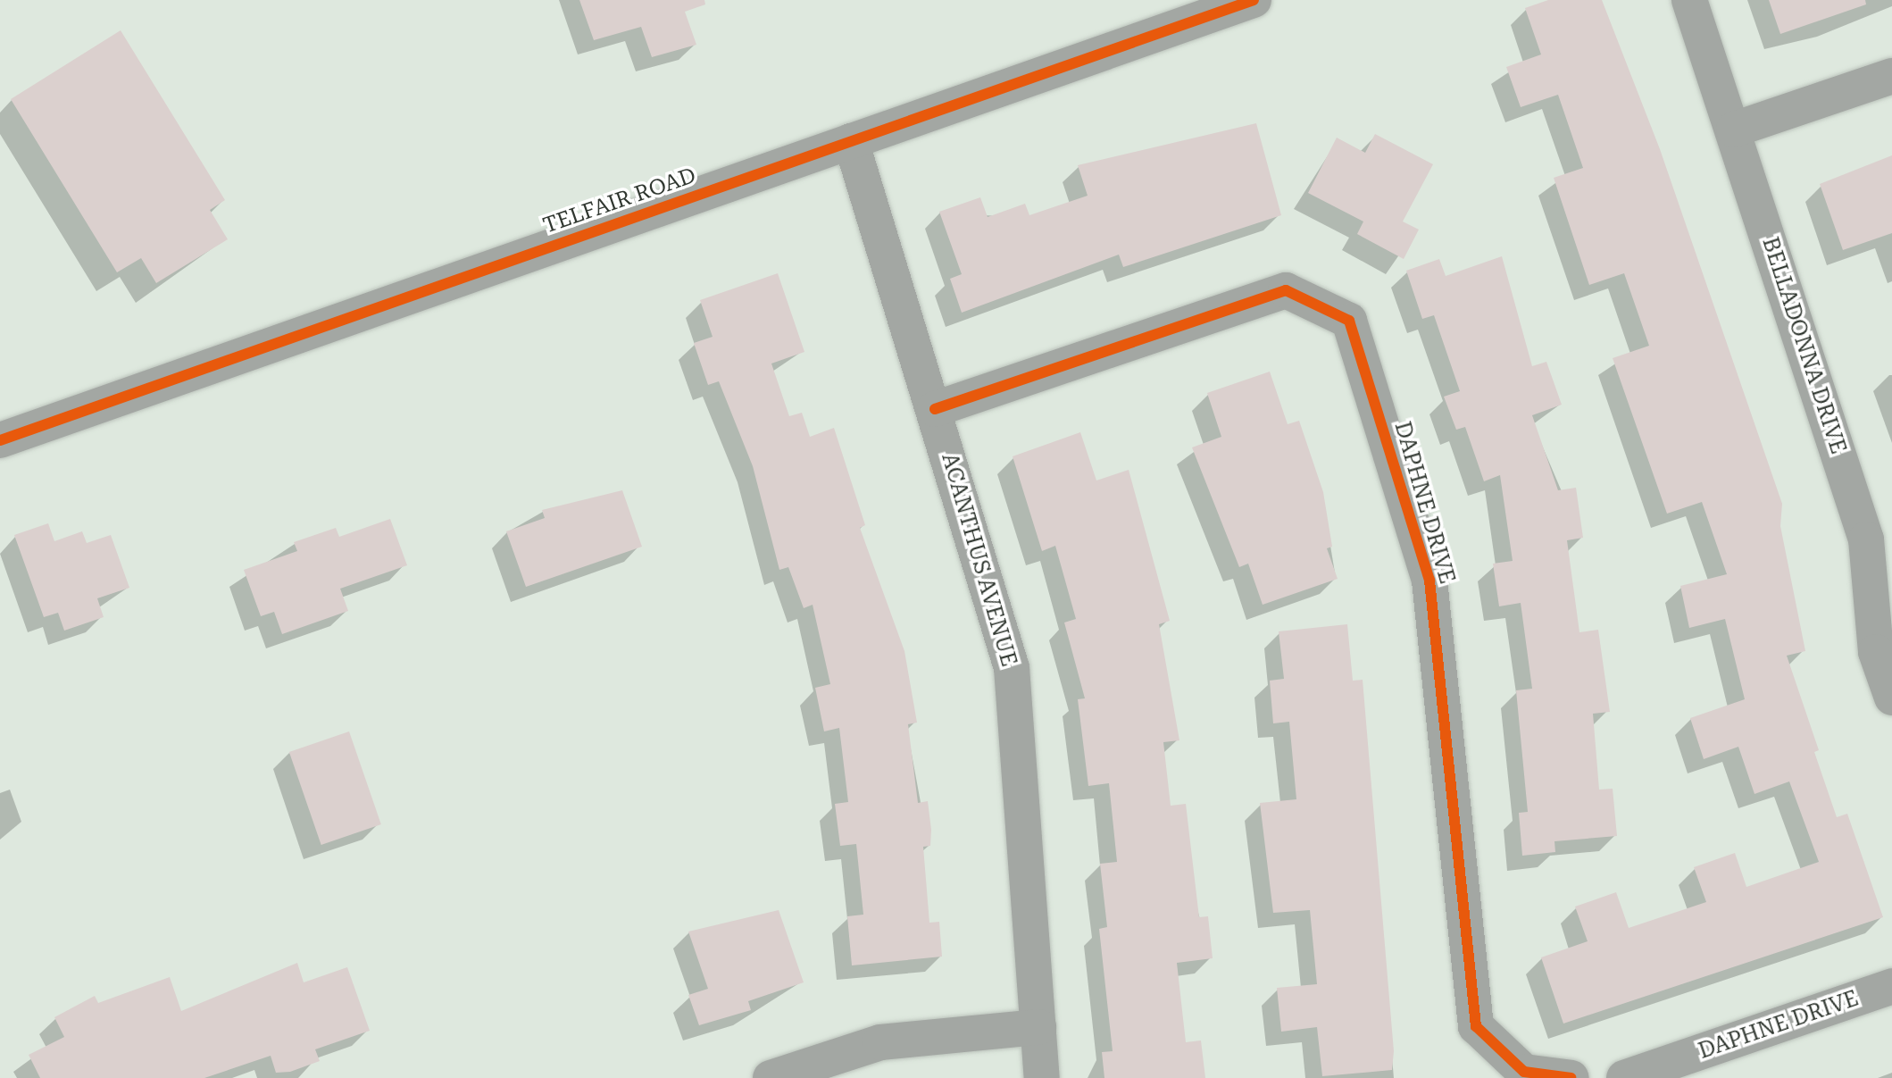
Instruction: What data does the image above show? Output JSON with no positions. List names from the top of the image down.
{
  "streets": {
    "street": [
      "TELFAIR ROAD",
      "BELLADONNA DRIVE",
      "DAPHNE DRIVE",
      "ACANTHUS AVENUE"
    ]
  },
  "crossings": [
    ["TELFAIR ROAD", "ACANTHUS AVENUE"],
    ["DAPHNE DRIVE", "ACANTHUS AVENUE"]
  ]
}
